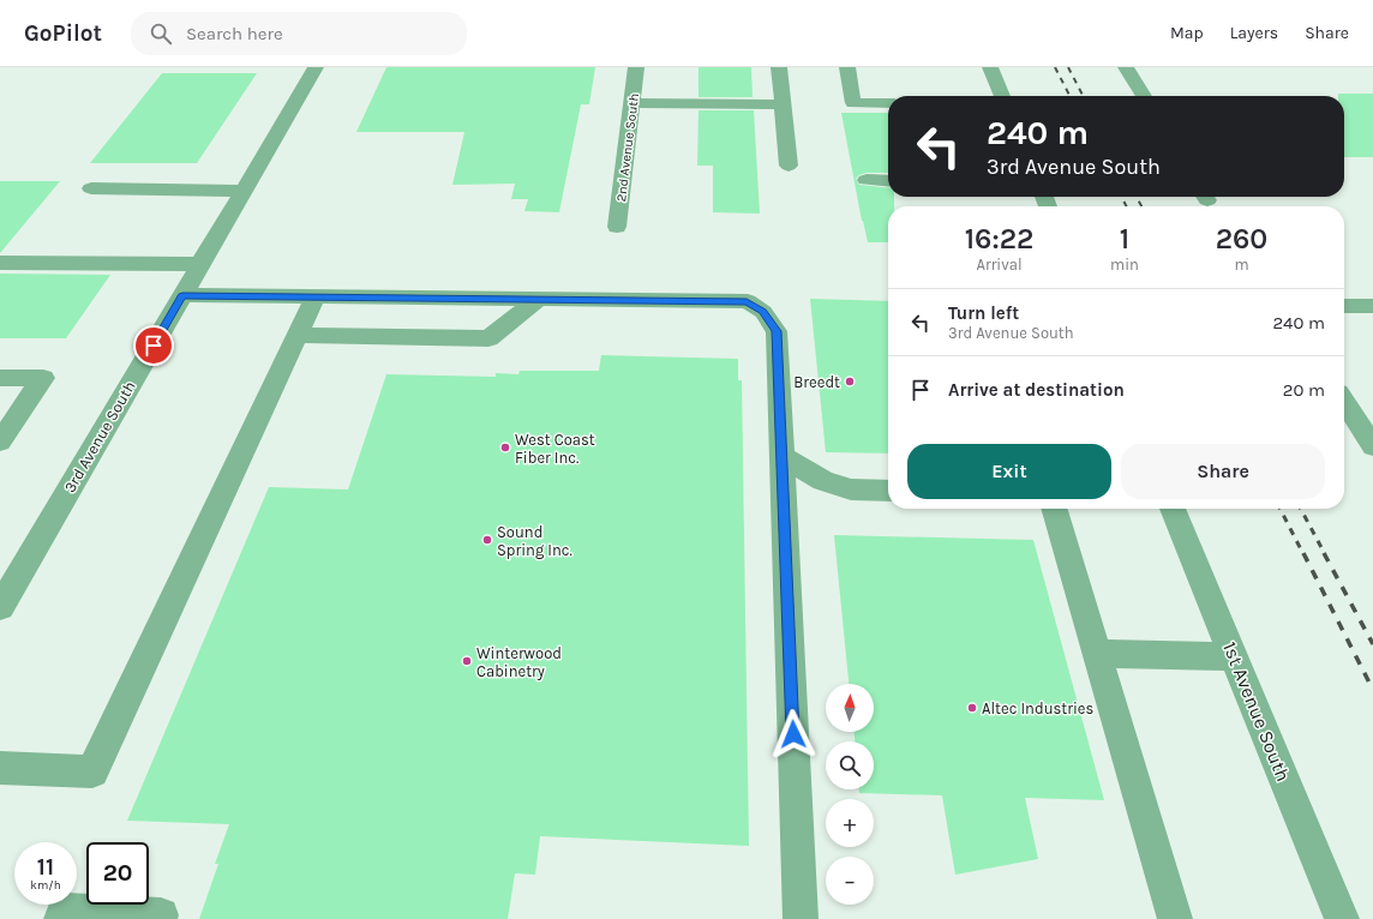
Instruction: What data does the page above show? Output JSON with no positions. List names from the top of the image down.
{
  "streets": {
    "street": ["2nd Avenue South", "3rd Avenue South", "1st Avenue South"]
  },
  "places": [
    "Breedt",
    "West Coast Fiber Inc.",
    "Sound Spring Inc.",
    "Winterwood Cabinetry",
    "Altec Industries"
  ],
  "north": "top",
  "page": {
    "header": "GoPilot",
    "search": "Search here",
    "nav": ["Map", "Layers", "Share"],
    "turn": ["240 m", "3rd Avenue South"],
    "eta": [
      "16:22",
      "Arrival",
      "1",
      "min",
      "260",
      "m"
    ],
    "list": [
      {
        "name": "Turn left",
        "note": "3rd Avenue South",
        "value": "240 m"
      },
      {
        "name": "Arrive at destination",
        "value": "20 m"
      }
    ],
    "buttons": ["Exit", "Share"],
    "map_buttons": ["+", "−"],
    "speed": "11 km/h",
    "limit": "20"
  }
}
